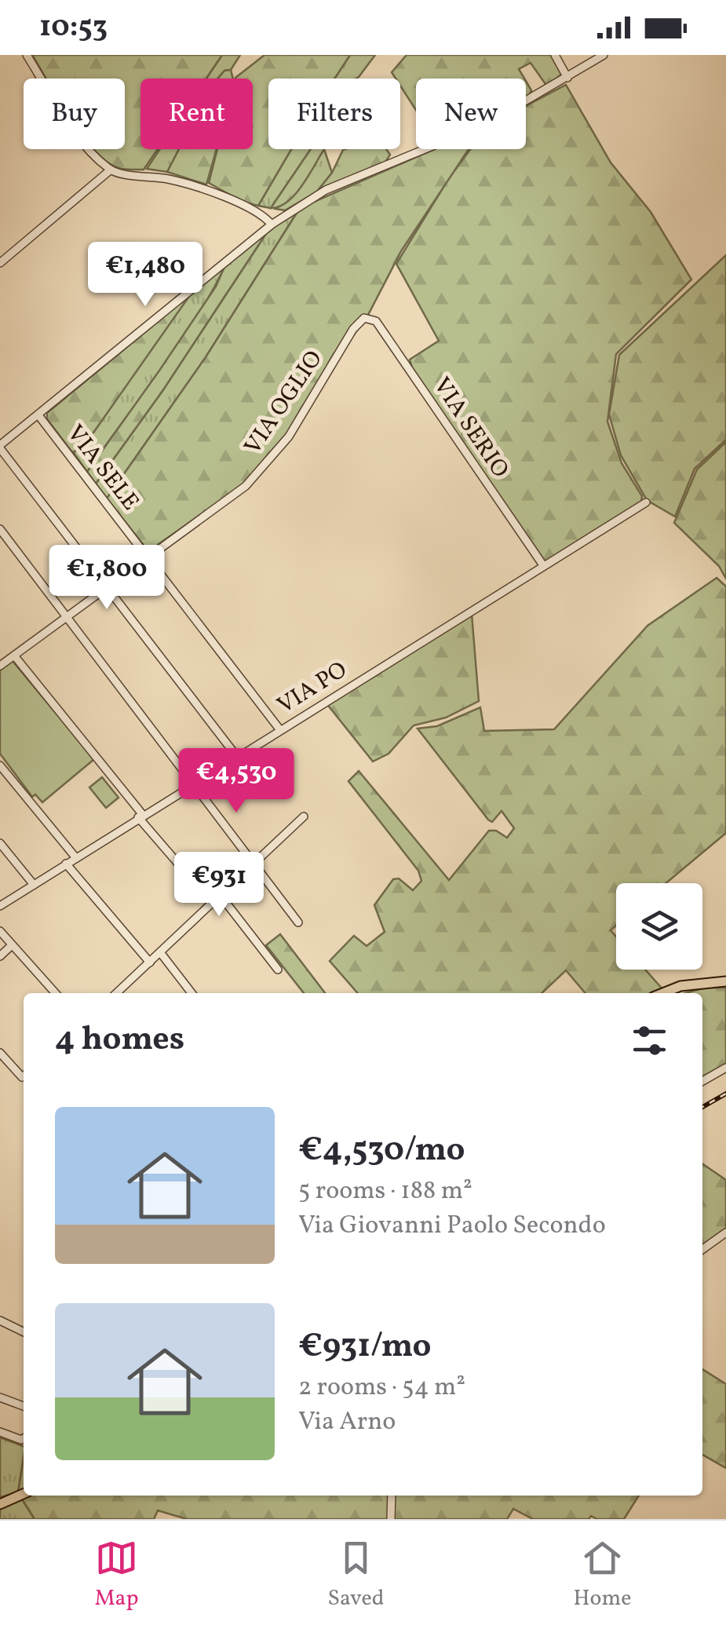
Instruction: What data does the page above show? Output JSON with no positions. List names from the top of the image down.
{
  "streets": {
    "street": [
      "VIA OGLIO",
      "VIA SERIO",
      "VIA SELE",
      "VIA PO"
    ]
  },
  "crossings": [
    ["VIA OGLIO", "VIA SERIO"],
    ["VIA OGLIO", "VIA SELE"],
    ["VIA SERIO", "VIA PO"],
    ["VIA SELE", "VIA PO"]
  ],
  "page": {
    "status": "10:53",
    "chip": [
      "Buy",
      "Rent",
      "Filters",
      "New"
    ],
    "price": [
      "€1,480",
      "€1,800",
      "€4,530",
      "€931"
    ],
    "heading": "4 homes",
    "list": [
      {
        "name": "€4,530/mo",
        "note": "5 rooms · 188 m² · Via Giovanni Paolo Secondo"
      },
      {
        "name": "€931/mo",
        "note": "2 rooms · 54 m² · Via Arno"
      }
    ],
    "tabs": ["Map", "Saved", "Home"]
  }
}
